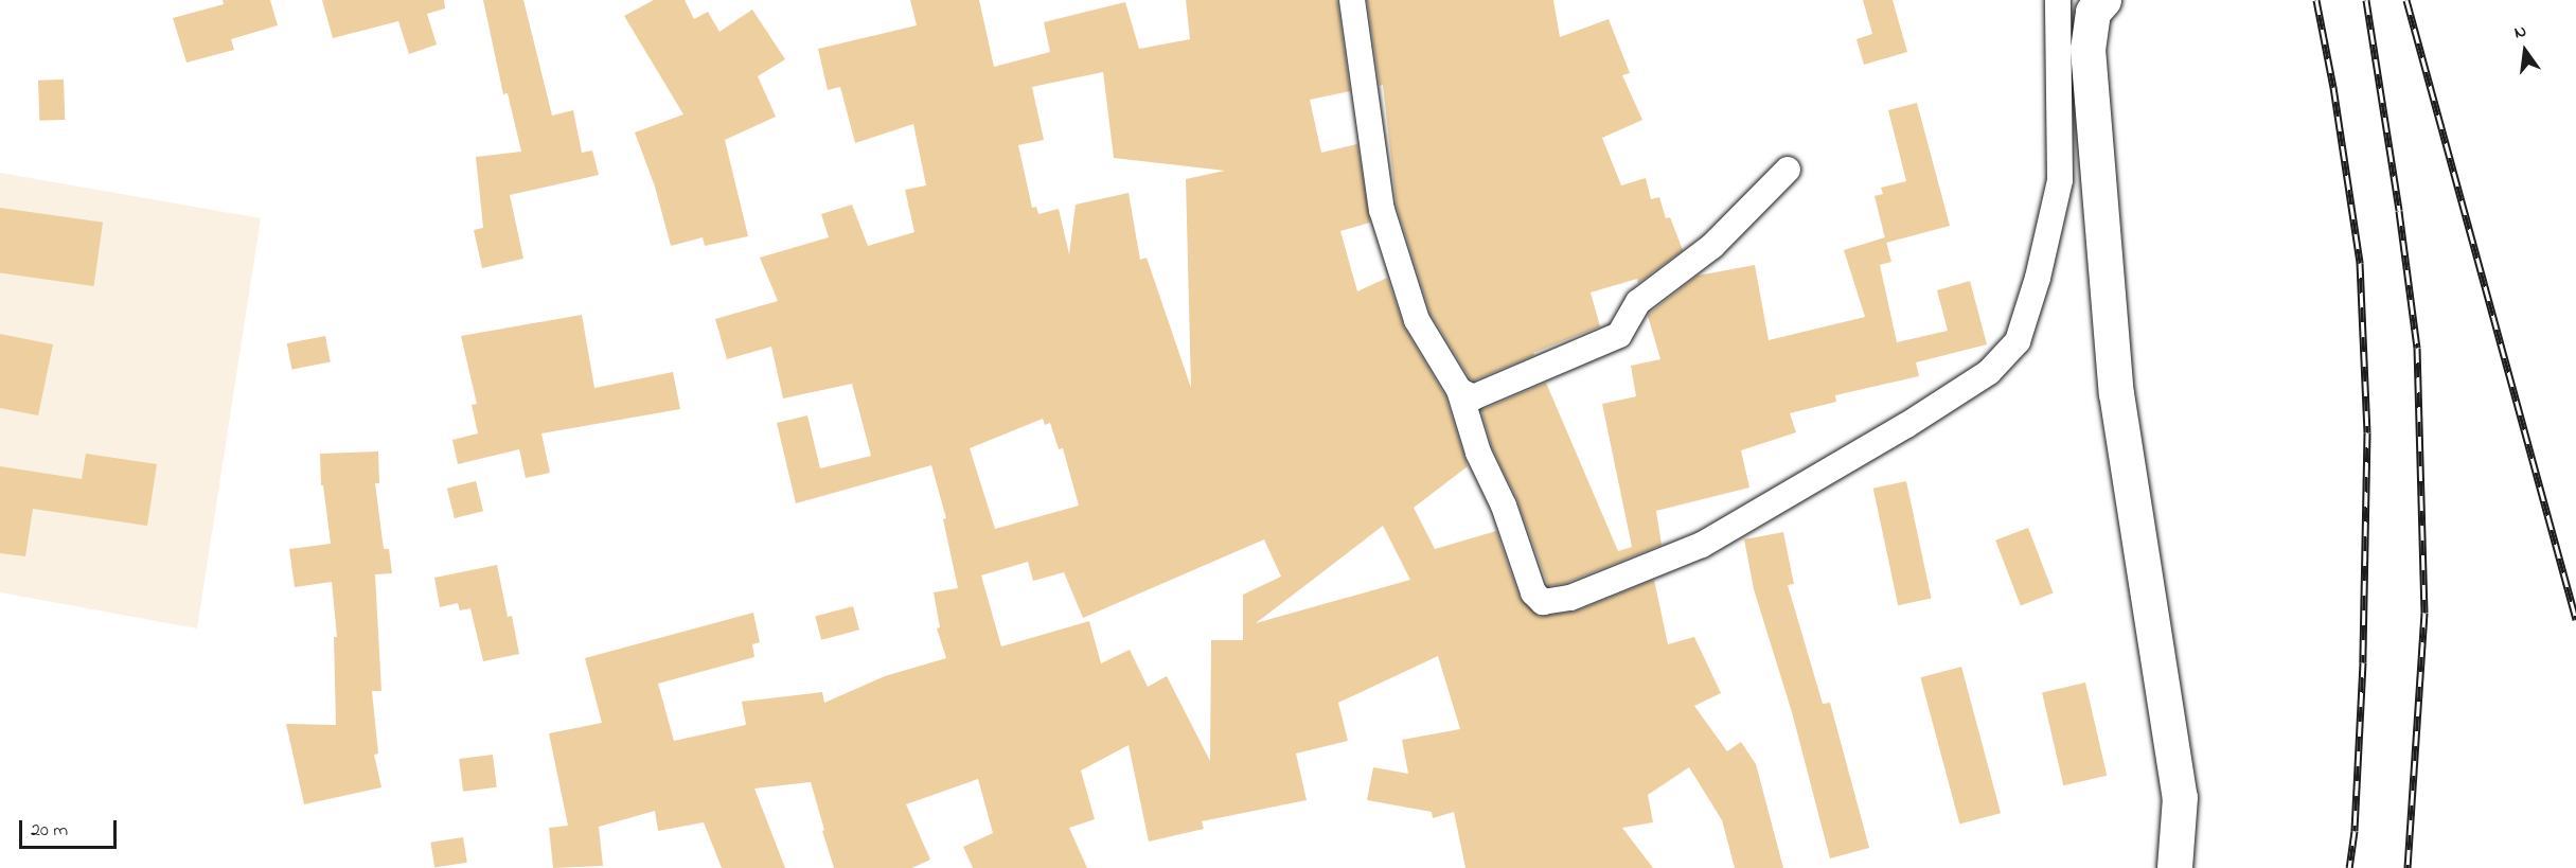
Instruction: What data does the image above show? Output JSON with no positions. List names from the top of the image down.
{
  "scale_bar": "20 m",
  "north": "top"
}
